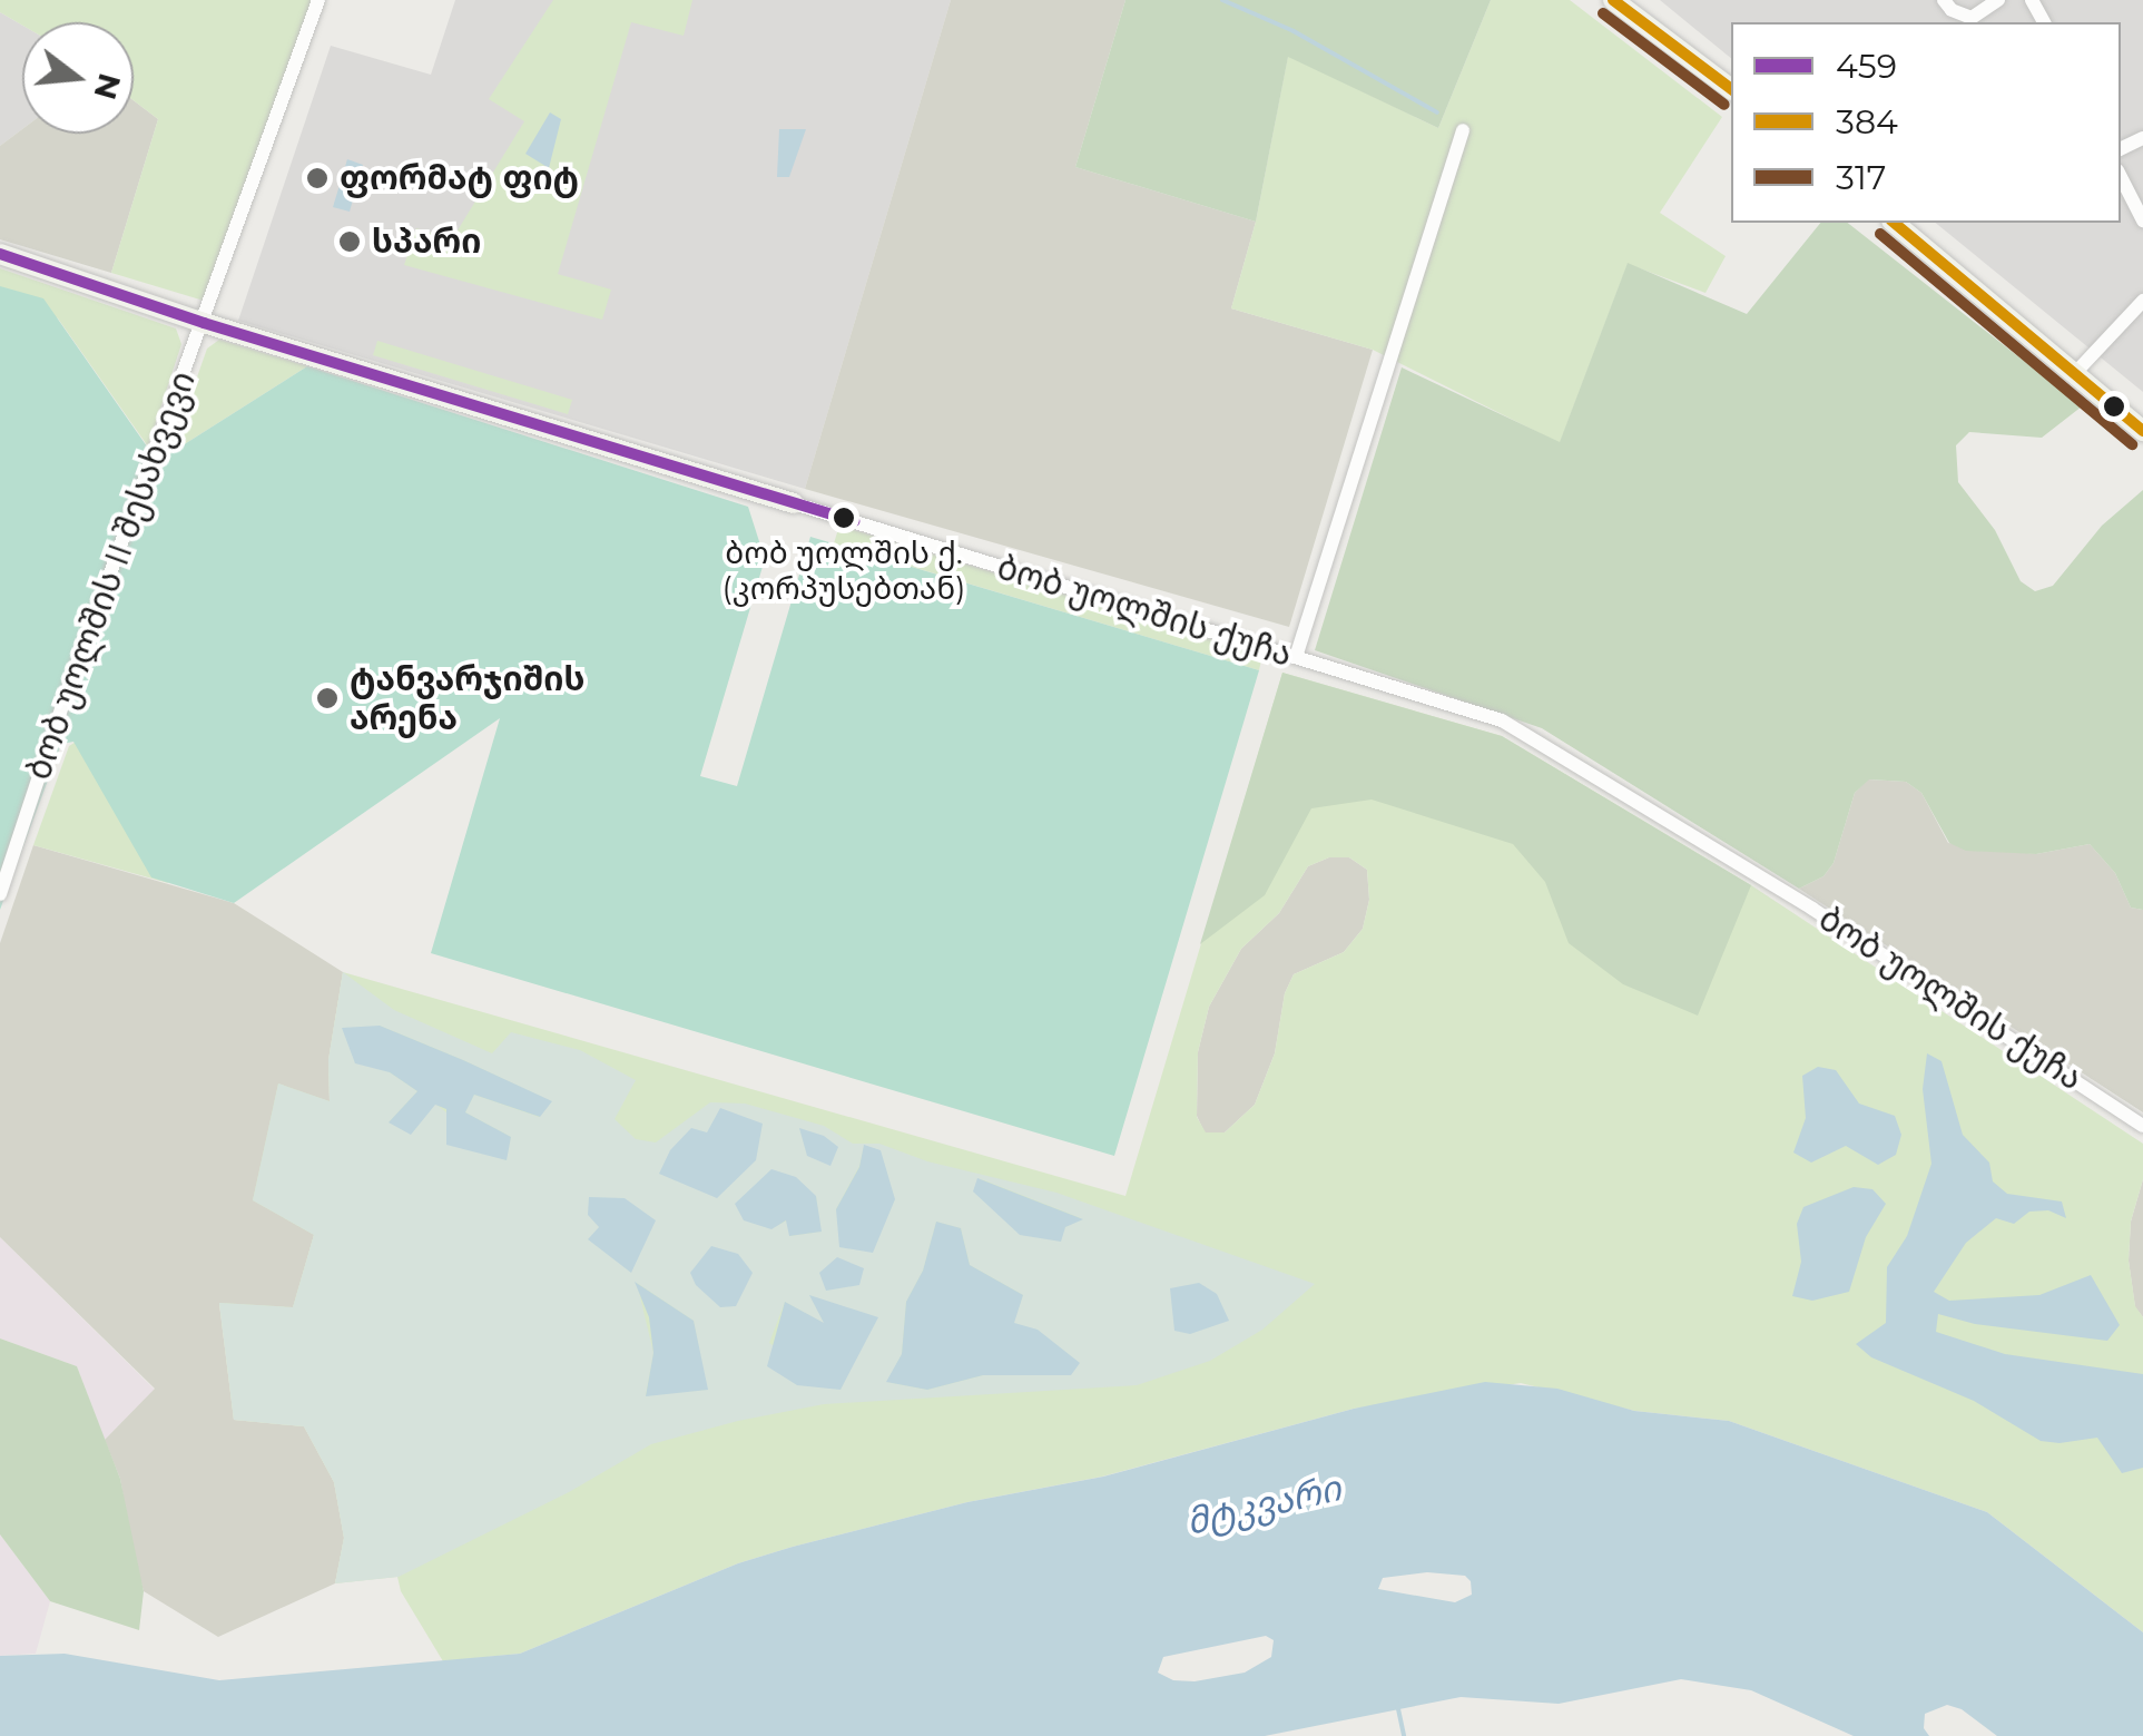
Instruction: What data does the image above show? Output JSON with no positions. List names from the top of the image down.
{
  "streets": {
    "street": ["ბობ უოლშის II შესახვევი", "ბობ უოლშის ქუჩა"]
  },
  "crossings": [
    ["ბობ უოლშის II შესახვევი", "ბობ უოლშის ქუჩა"]
  ],
  "water": ["მტკვარი"],
  "places": [
    "ფორმატ ფიტ",
    "სპარი",
    "ბობ უოლშის ქ. (კორპუსებთან)",
    "ტანვარჯიშის არენა"
  ],
  "lines": ["transit line 384", "transit line 317", "transit line 459"],
  "legend": ["459", "384", "317"],
  "north": "right"
}
